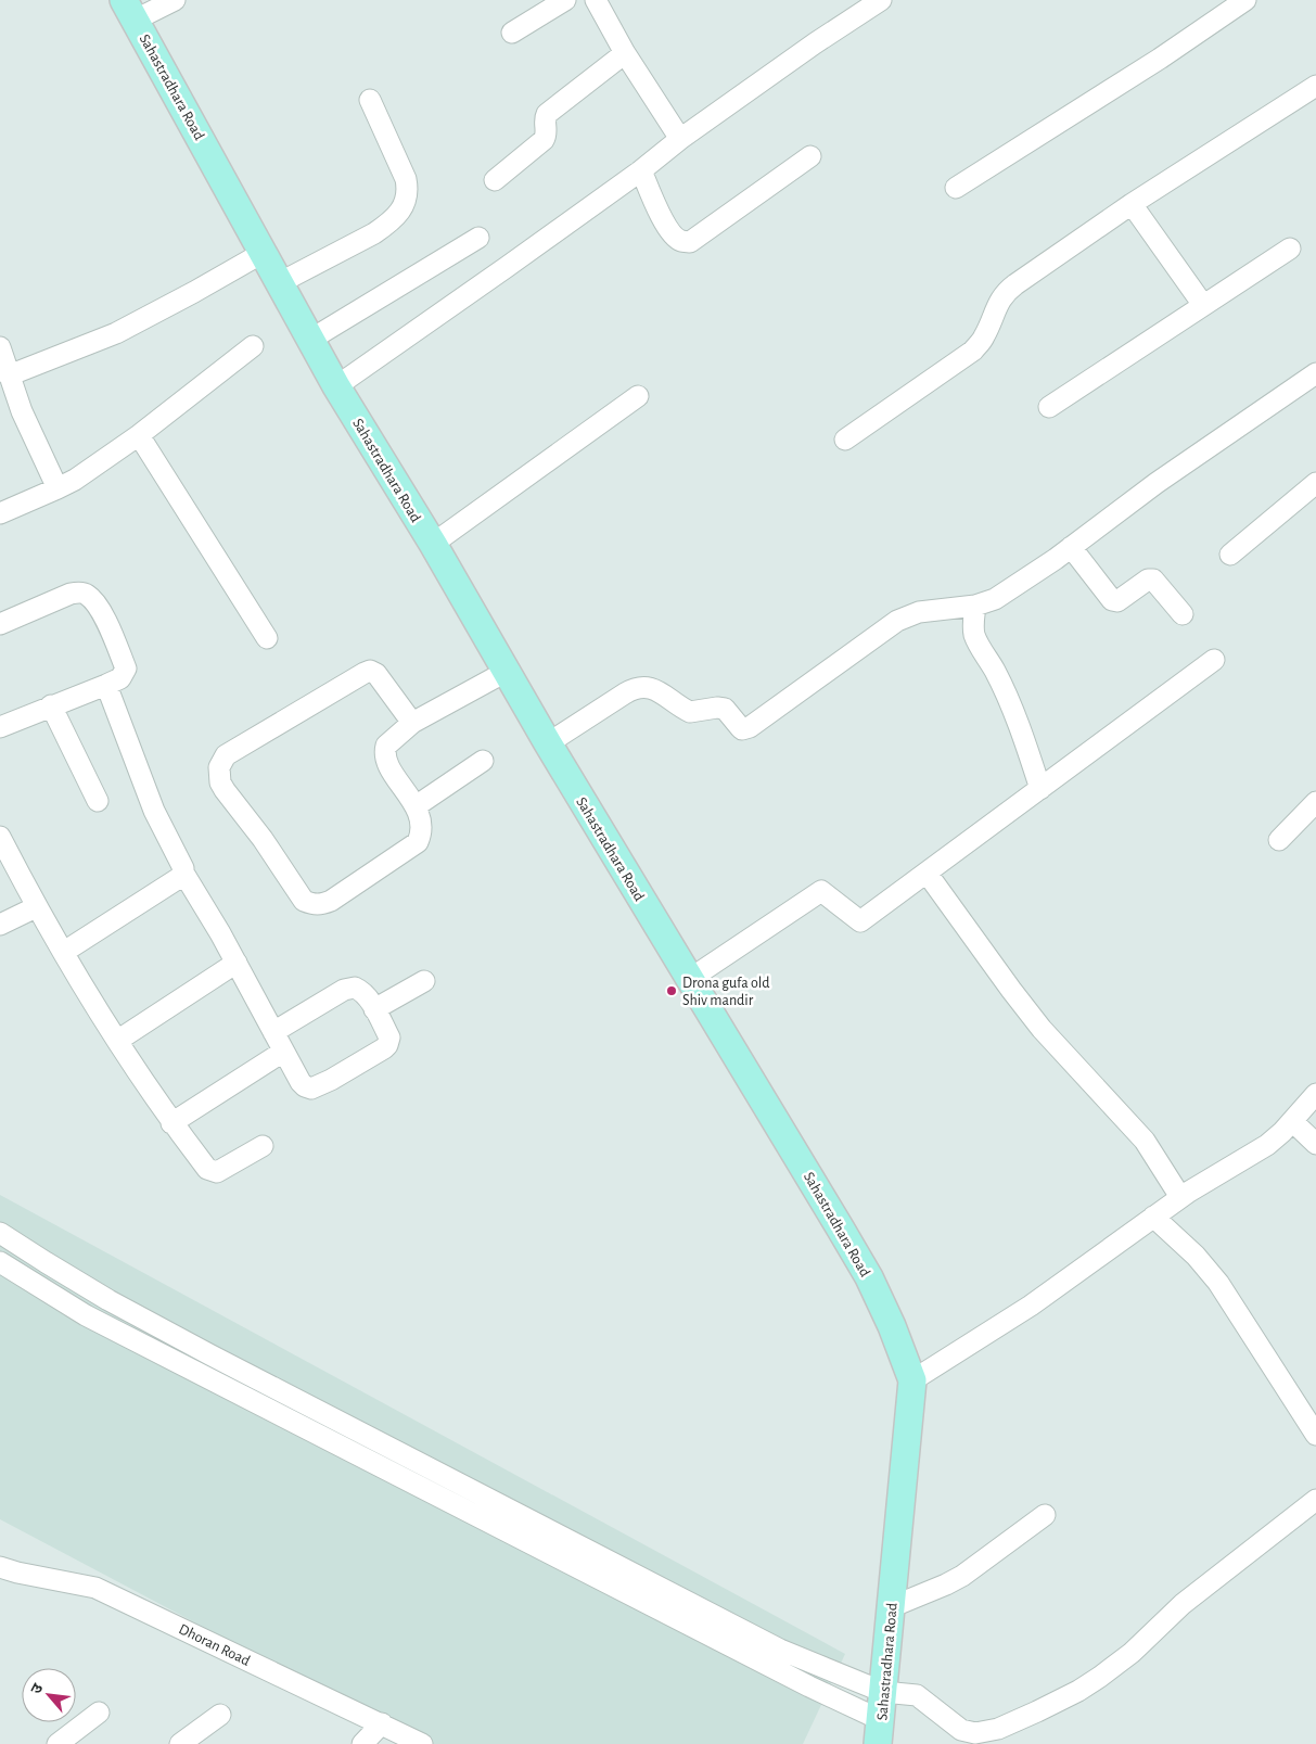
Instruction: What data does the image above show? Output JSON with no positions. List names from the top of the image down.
{
  "streets": {
    "main road": ["Sahastradhara Road"],
    "street": ["Dhoran Road"]
  },
  "places": ["Drona gufa old Shiv mandir"],
  "north": "top left"
}
